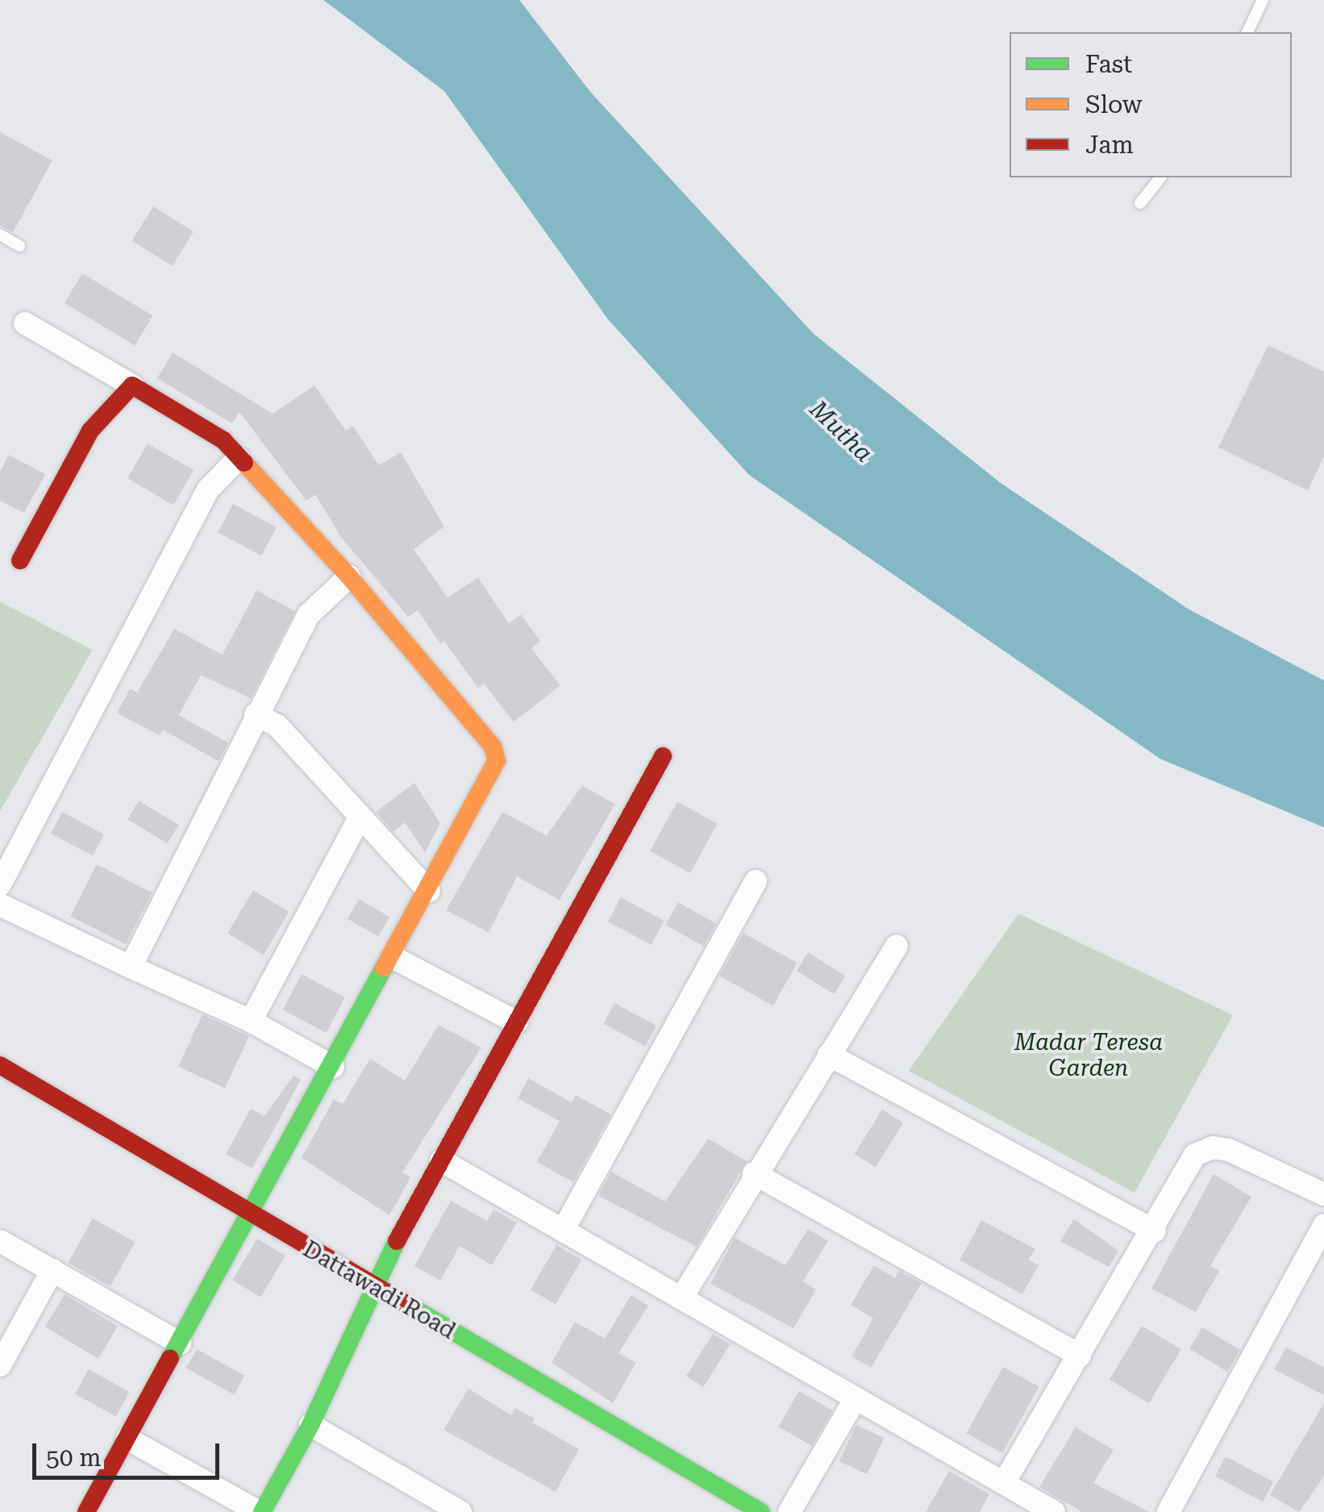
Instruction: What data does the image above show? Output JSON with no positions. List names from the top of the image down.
{
  "streets": {
    "street": ["Dattawadi Road"]
  },
  "water": ["Mutha"],
  "parks": ["Madar Teresa Garden"],
  "legend": ["Fast", "Slow", "Jam"],
  "scale_bar": "50 m"
}
